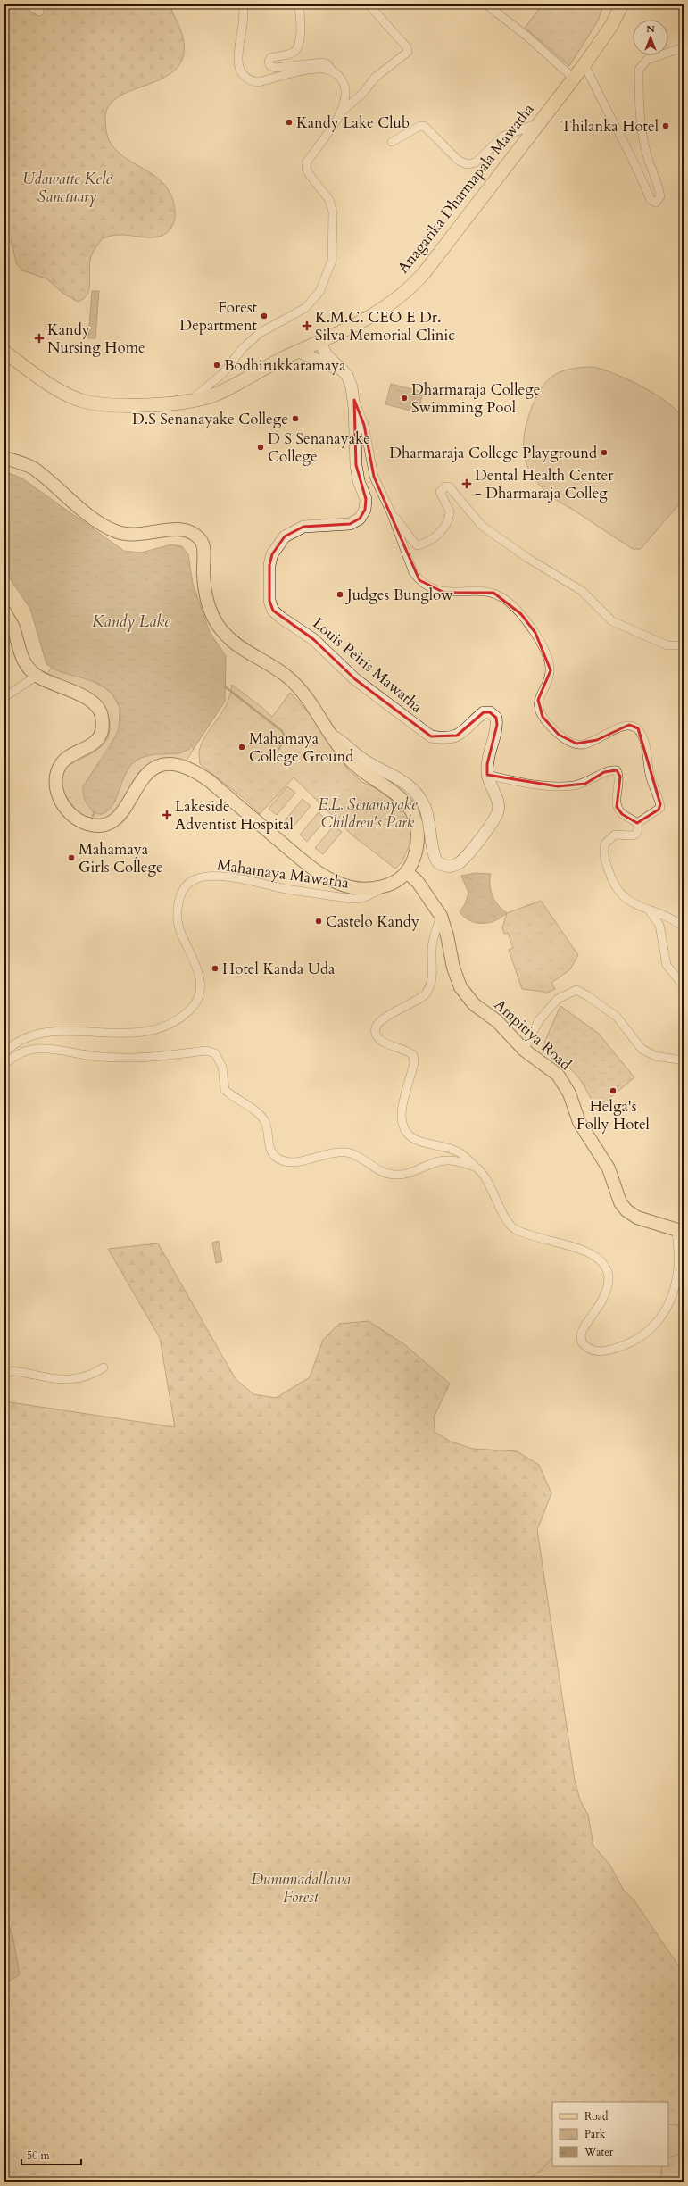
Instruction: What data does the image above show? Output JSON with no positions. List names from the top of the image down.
{
  "streets": {
    "highway": ["Anagarika Dharmapala Mawatha"],
    "main road": ["Louis Peiris Mawatha", "Ampitiya Road"],
    "street": ["Mahamaya Mawatha"]
  },
  "crossings": [
    ["Anagarika Dharmapala Mawatha", "Louis Peiris Mawatha"]
  ],
  "water": ["Kandy Lake"],
  "parks": ["Udawatte Kele Sanctuary", "E.L. Senanayake Children's Park", "Dunumadallawa Forest"],
  "places": {
    "other": [
      "Kandy Lake Club",
      "Thilanka Hotel",
      "Forest Department",
      "Bodhirukkaramaya",
      "Dharmaraja College Swimming Pool",
      "D.S Senanayake College",
      "D S Senanayake College",
      "Dharmaraja College Playground",
      "Judges Bunglow",
      "Mahamaya College Ground",
      "Mahamaya Girls College",
      "Castelo Kandy",
      "Hotel Kanda Uda",
      "Helga's Folly Hotel"
    ],
    "health": [
      "K.M.C. CEO E Dr. Silva Memorial Clinic",
      "Kandy Nursing Home",
      "Dental Health Center - Dharmaraja Colleg",
      "Lakeside Adventist Hospital"
    ]
  },
  "legend": ["Road", "Park", "Water"],
  "scale_bar": "50 m",
  "north": "top"
}
